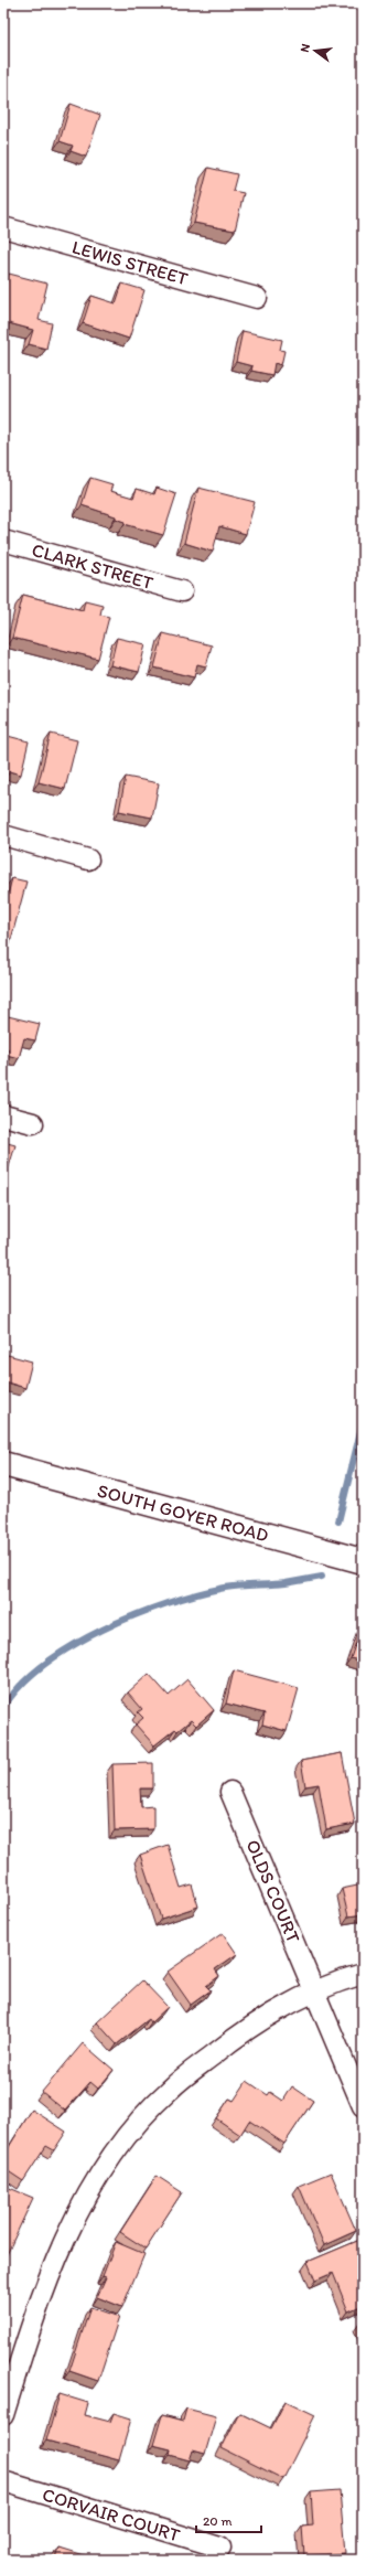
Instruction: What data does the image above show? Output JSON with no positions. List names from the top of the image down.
{
  "streets": {
    "street": [
      "LEWIS STREET",
      "CLARK STREET",
      "SOUTH GOYER ROAD",
      "OLDS COURT",
      "CORVAIR COURT"
    ]
  },
  "scale_bar": "20 m",
  "north": "left"
}
